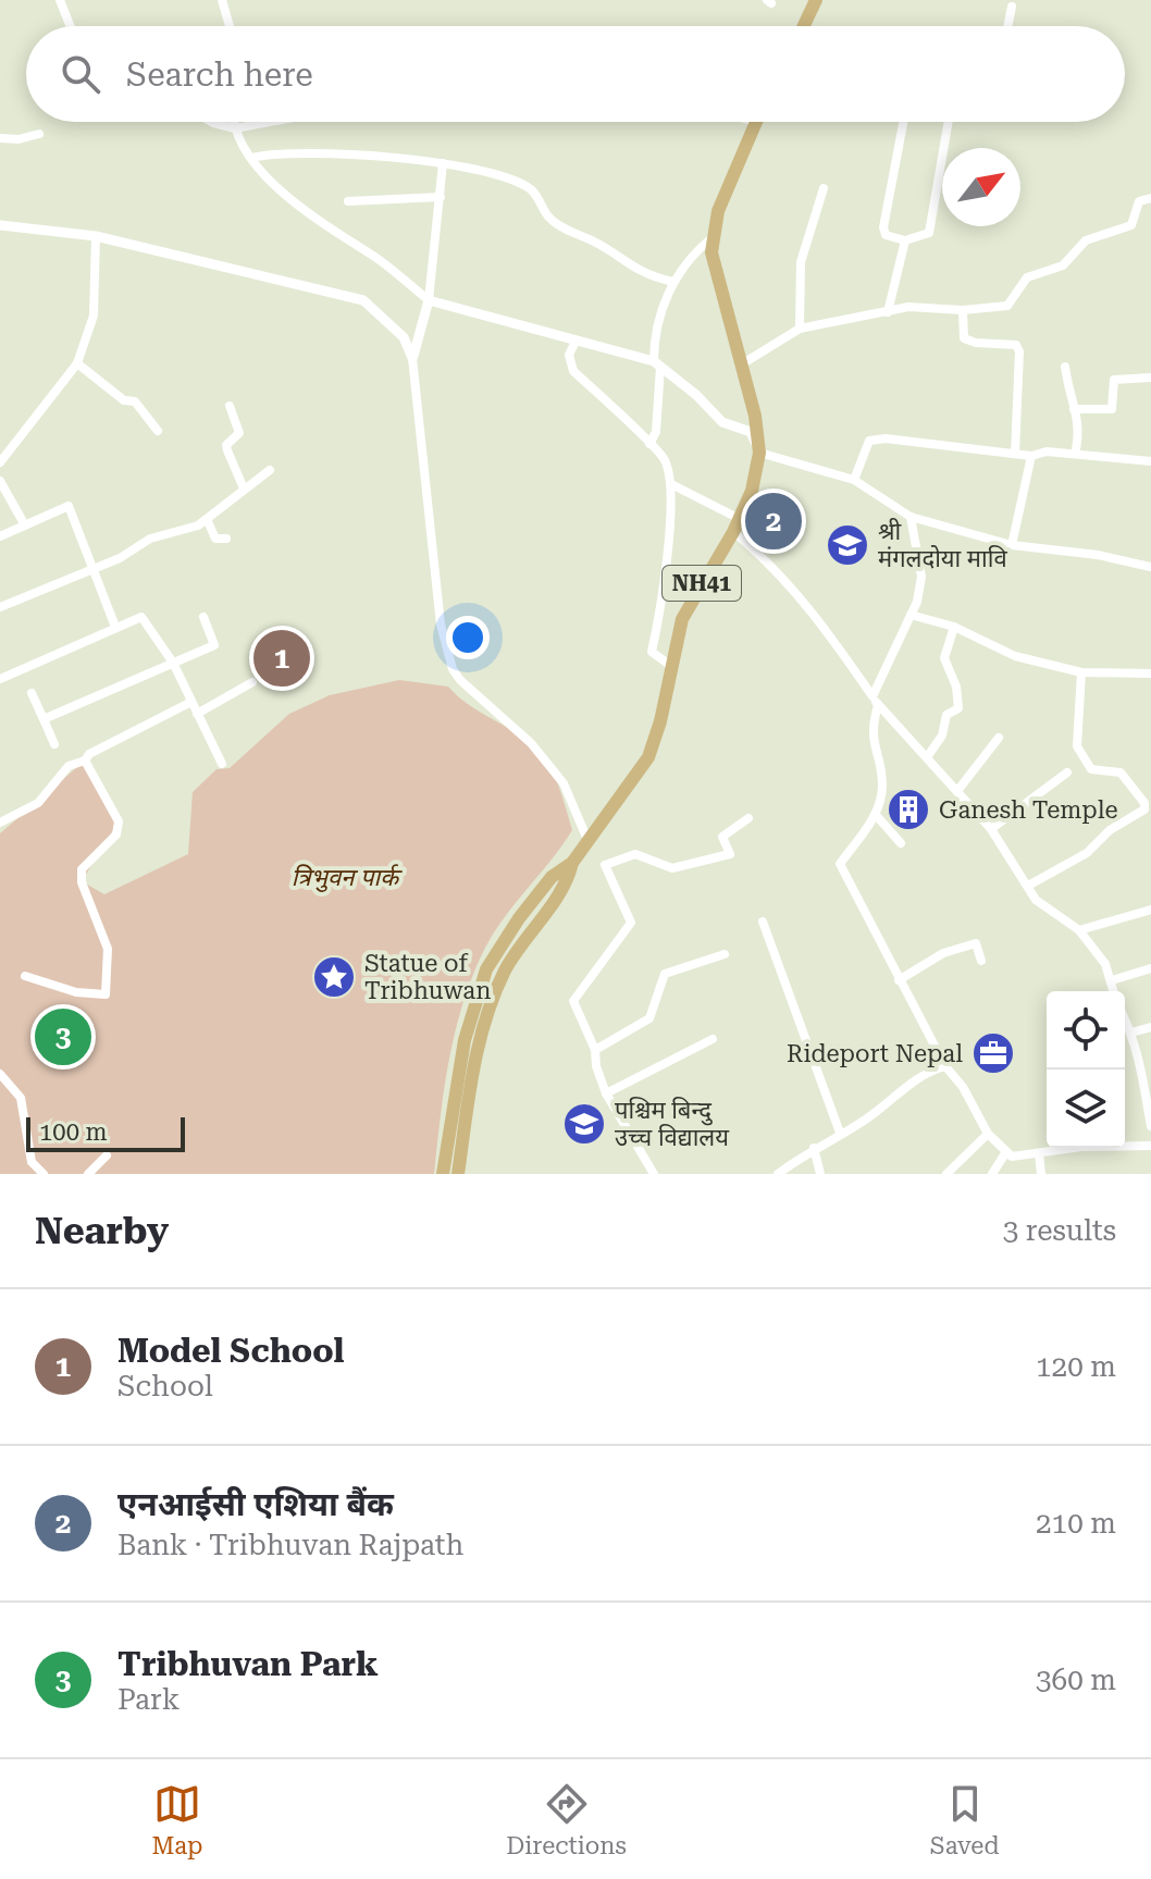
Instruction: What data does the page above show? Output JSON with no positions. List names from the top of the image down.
{
  "streets": {
    "highway": ["NH41"]
  },
  "parks": ["त्रिभुवन पार्क"],
  "places": {
    "school or university": ["श्री मंगलदोया मावि", "पश्चिम बिन्दु उच्च विद्यालय"],
    "building": ["Ganesh Temple"],
    "place": ["Statue of Tribhuwan"],
    "office": ["Rideport Nepal"]
  },
  "scale_bar": "100 m",
  "north": "top right",
  "page": {
    "search": "Search here",
    "pins": ["2", "1", "3"],
    "scale": "100 m",
    "heading": ["Nearby", "3 results"],
    "list": [
      {
        "mark": "1",
        "name": "Model School",
        "note": "School",
        "value": "120 m"
      },
      {
        "mark": "2",
        "name": "एनआईसी एशिया बैंक",
        "note": "Bank · Tribhuvan Rajpath",
        "value": "210 m"
      },
      {
        "mark": "3",
        "name": "Tribhuvan Park",
        "note": "Park",
        "value": "360 m"
      }
    ],
    "nav": ["Map", "Directions", "Saved"]
  }
}
